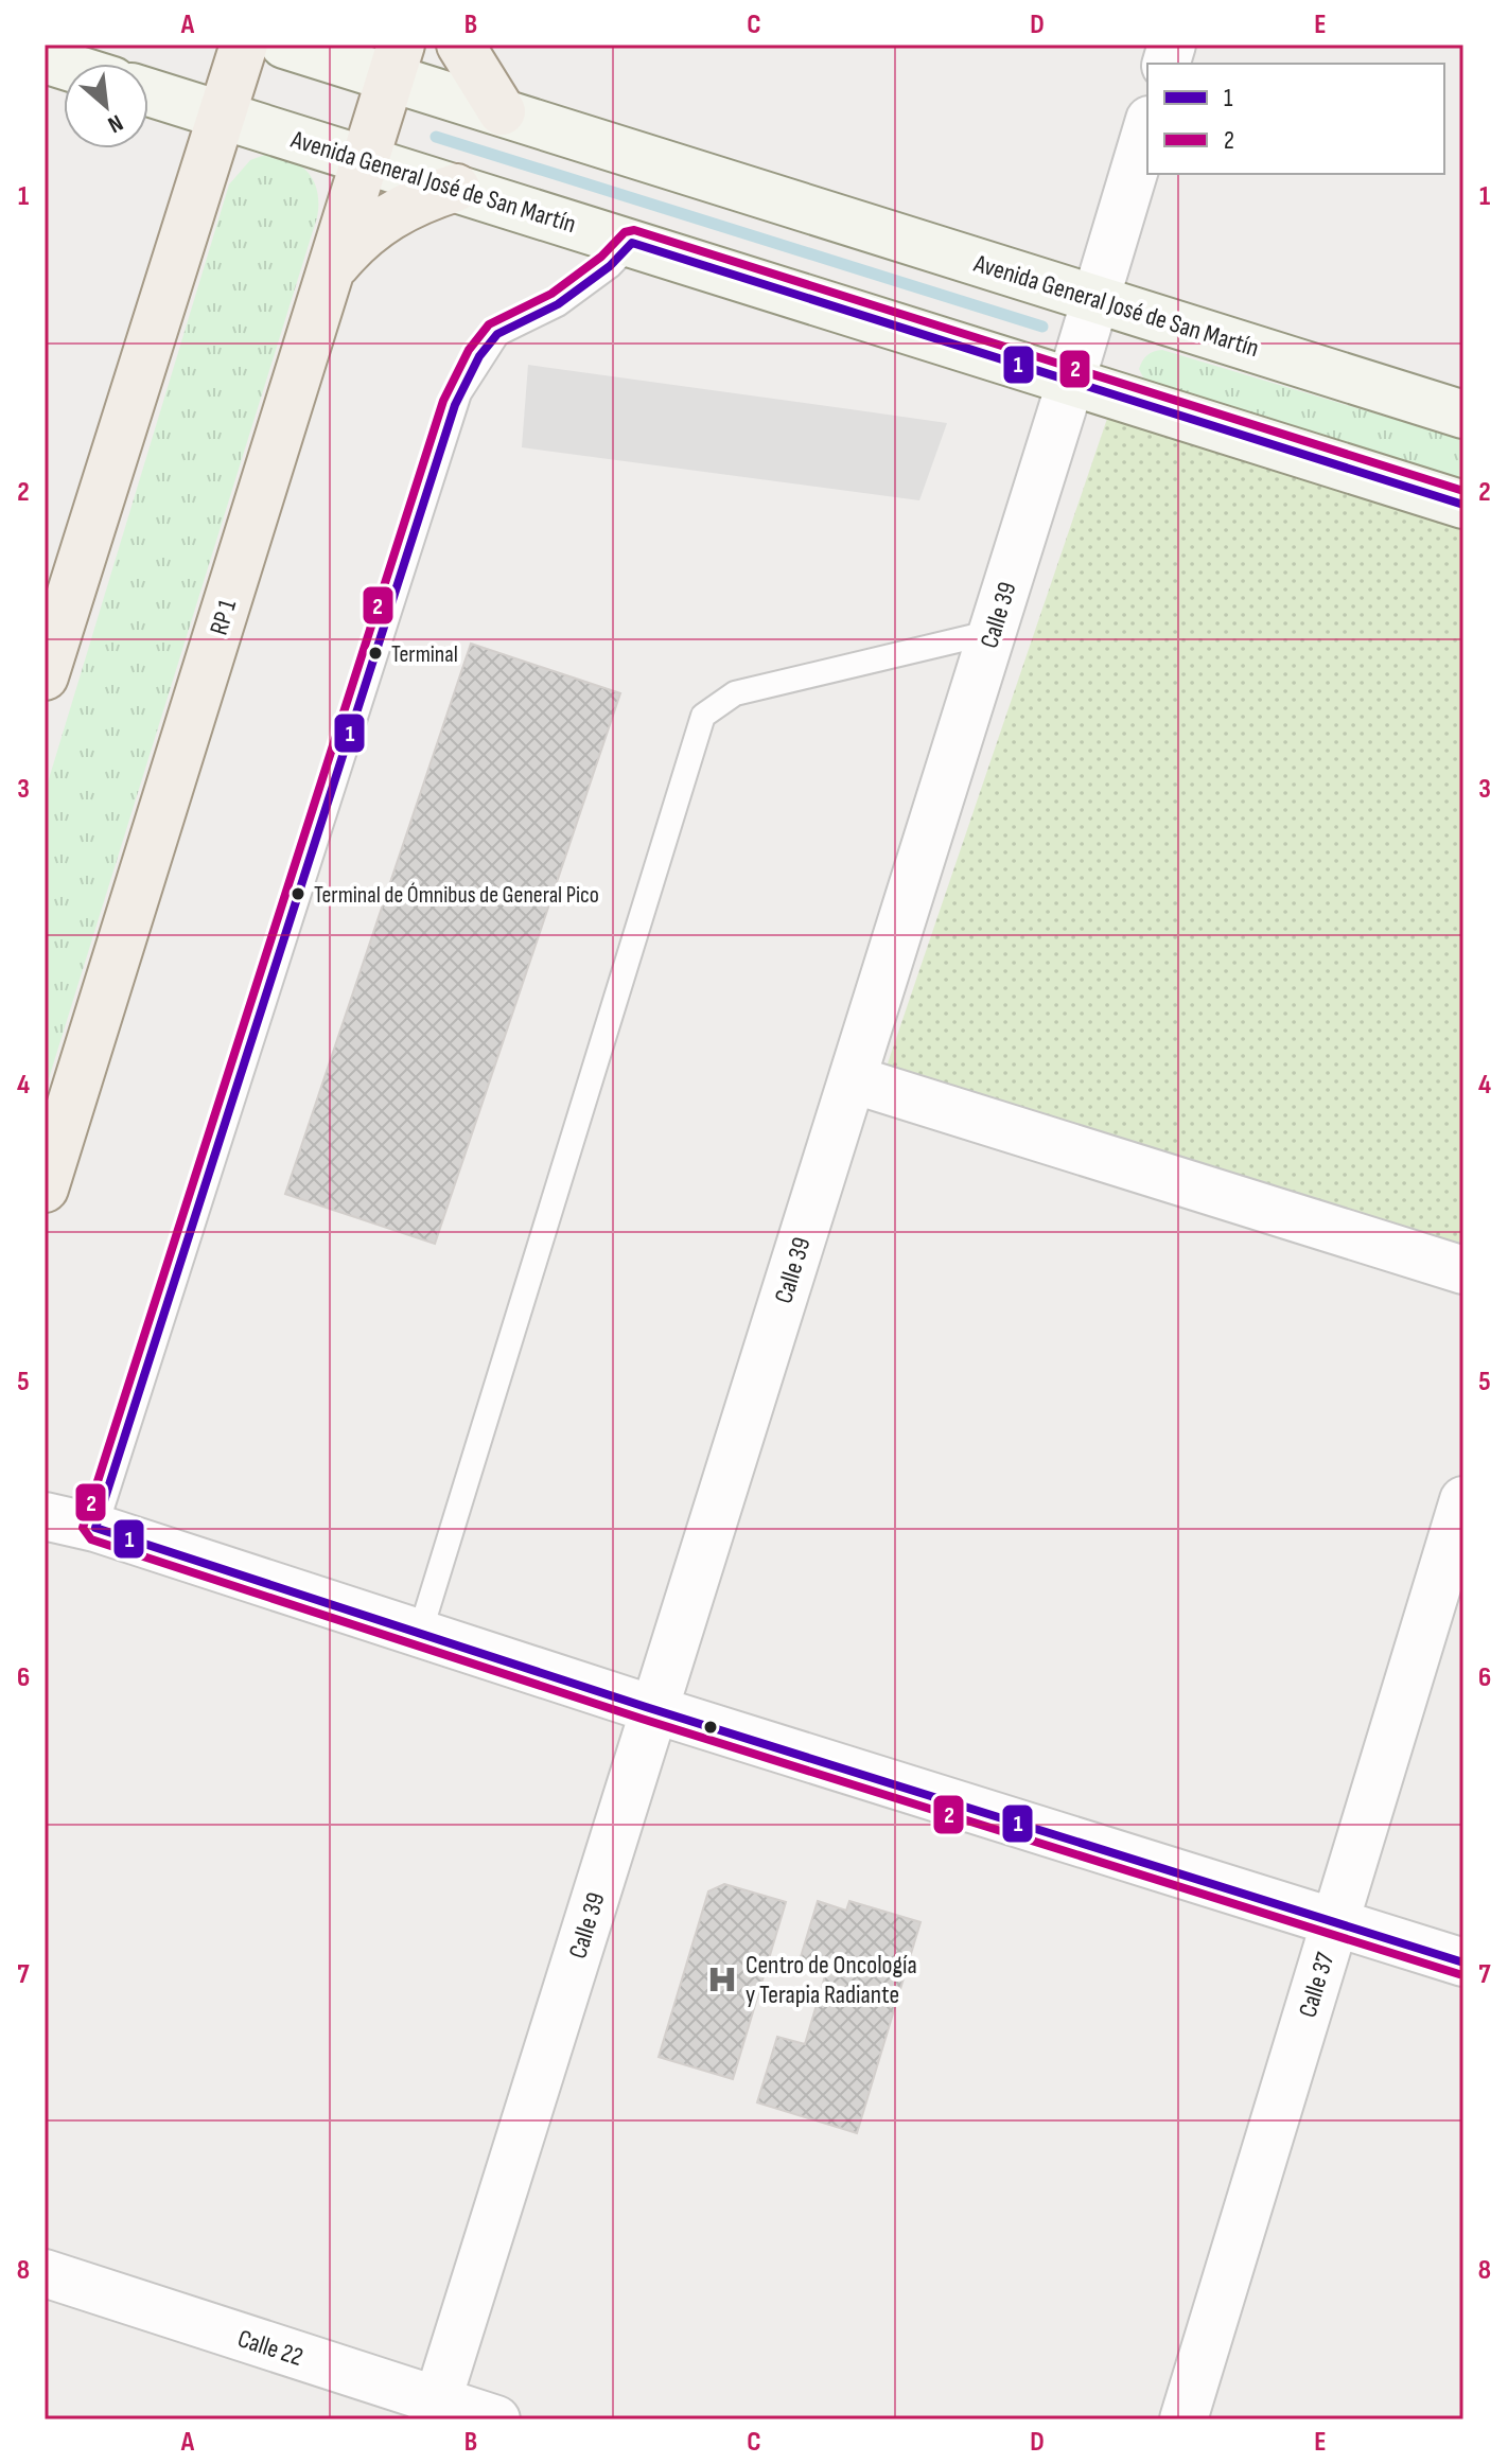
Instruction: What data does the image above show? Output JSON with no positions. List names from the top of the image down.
{
  "streets": {
    "main road": ["Avenida General José de San Martín", "RP 1"],
    "street": ["Calle 39", "Calle 37", "Calle 22"]
  },
  "crossings": [
    ["Avenida General José de San Martín", "Calle 39"],
    ["Avenida General José de San Martín", "RP 1"],
    ["Calle 39", "Calle 22"]
  ],
  "places": {
    "other": ["Terminal", "Terminal de Ómnibus de General Pico"],
    "hospital": ["Centro de Oncología y Terapia Radiante"]
  },
  "lines": ["transit line 2", "transit line 1"],
  "legend": ["1", "2"],
  "north": "bottom right",
  "grid": {
    "columns": [
      "A",
      "B",
      "C",
      "D",
      "E"
    ],
    "rows": [
      "1",
      "2",
      "3",
      "4",
      "5",
      "6",
      "7",
      "8"
    ]
  }
}
